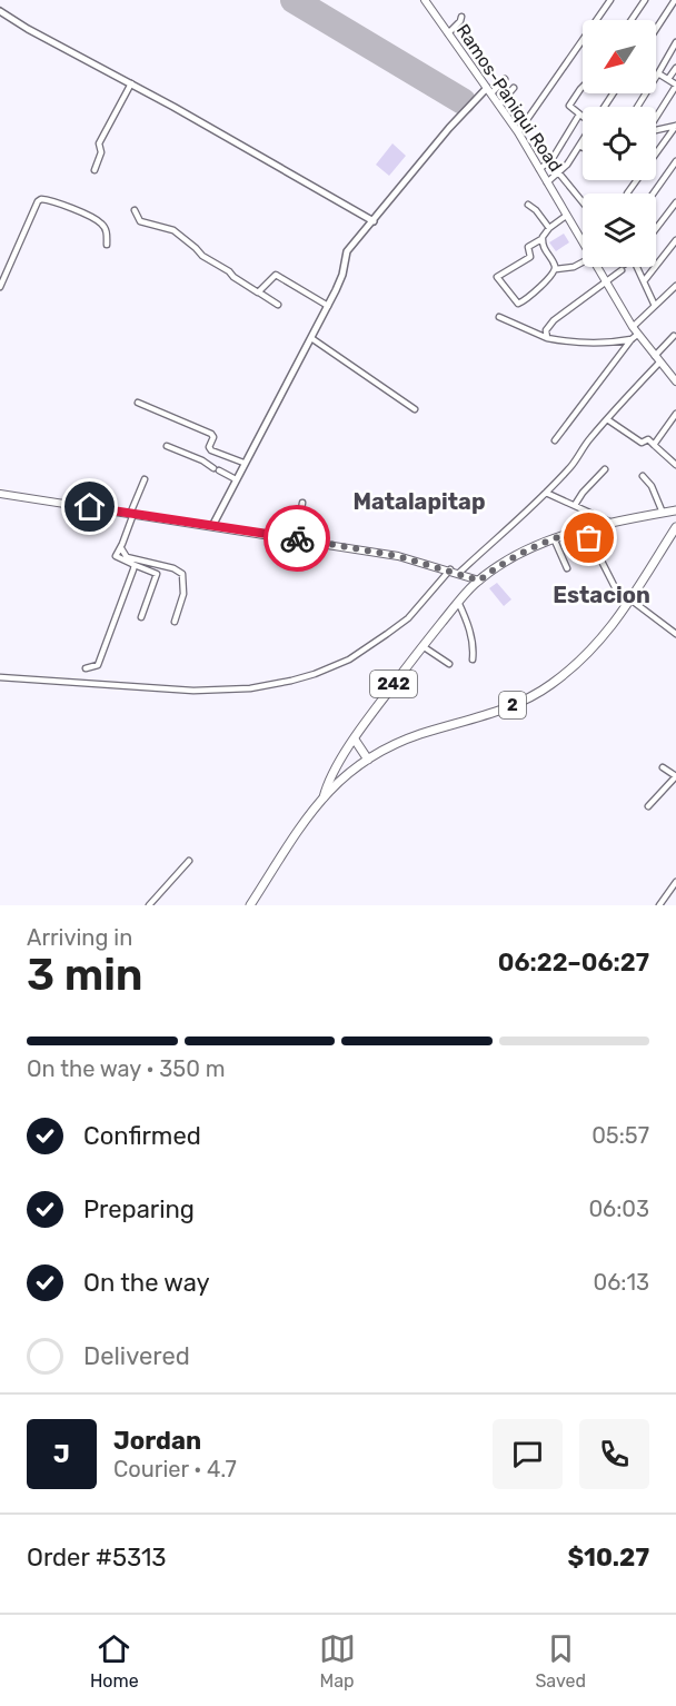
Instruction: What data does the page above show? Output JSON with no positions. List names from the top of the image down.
{
  "streets": {
    "main road": ["Ramos-Paniqui Road", "242", "2"]
  },
  "crossings": [
    ["242", "2"]
  ],
  "districts": ["Matalapitap", "Estacion"],
  "north": "bottom left",
  "page": {
    "heading": ["3 min", "Arriving in", "06:22–06:27"],
    "panel": [
      "Jordan",
      "Courier · 4.7",
      "Order #5313",
      "$10.27"
    ],
    "bar": "On the way · 350 m",
    "list": [
      ["Confirmed", "05:57"],
      ["Preparing", "06:03"],
      ["On the way", "06:13"],
      "Delivered"
    ],
    "round": "J",
    "tabs": ["Home", "Map", "Saved"]
  }
}
